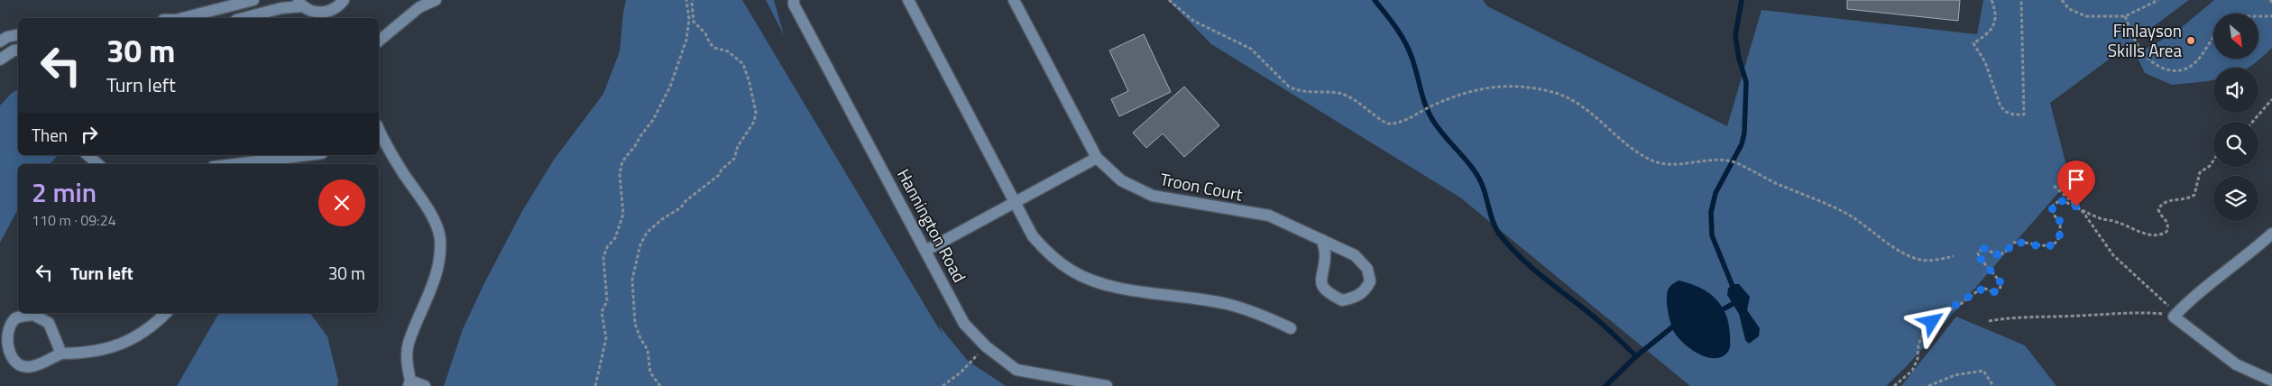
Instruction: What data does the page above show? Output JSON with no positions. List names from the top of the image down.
{
  "streets": {
    "street": ["Troon Court", "Hannington Road"]
  },
  "places": ["Finlayson Skills Area"],
  "north": "bottom right",
  "page": {
    "turn": ["30 m", "Turn left"],
    "then": "Then",
    "heading": ["2 min", "110 m · 09:24"],
    "list": [
      {
        "name": "Turn left",
        "value": "30 m"
      }
    ]
  }
}
